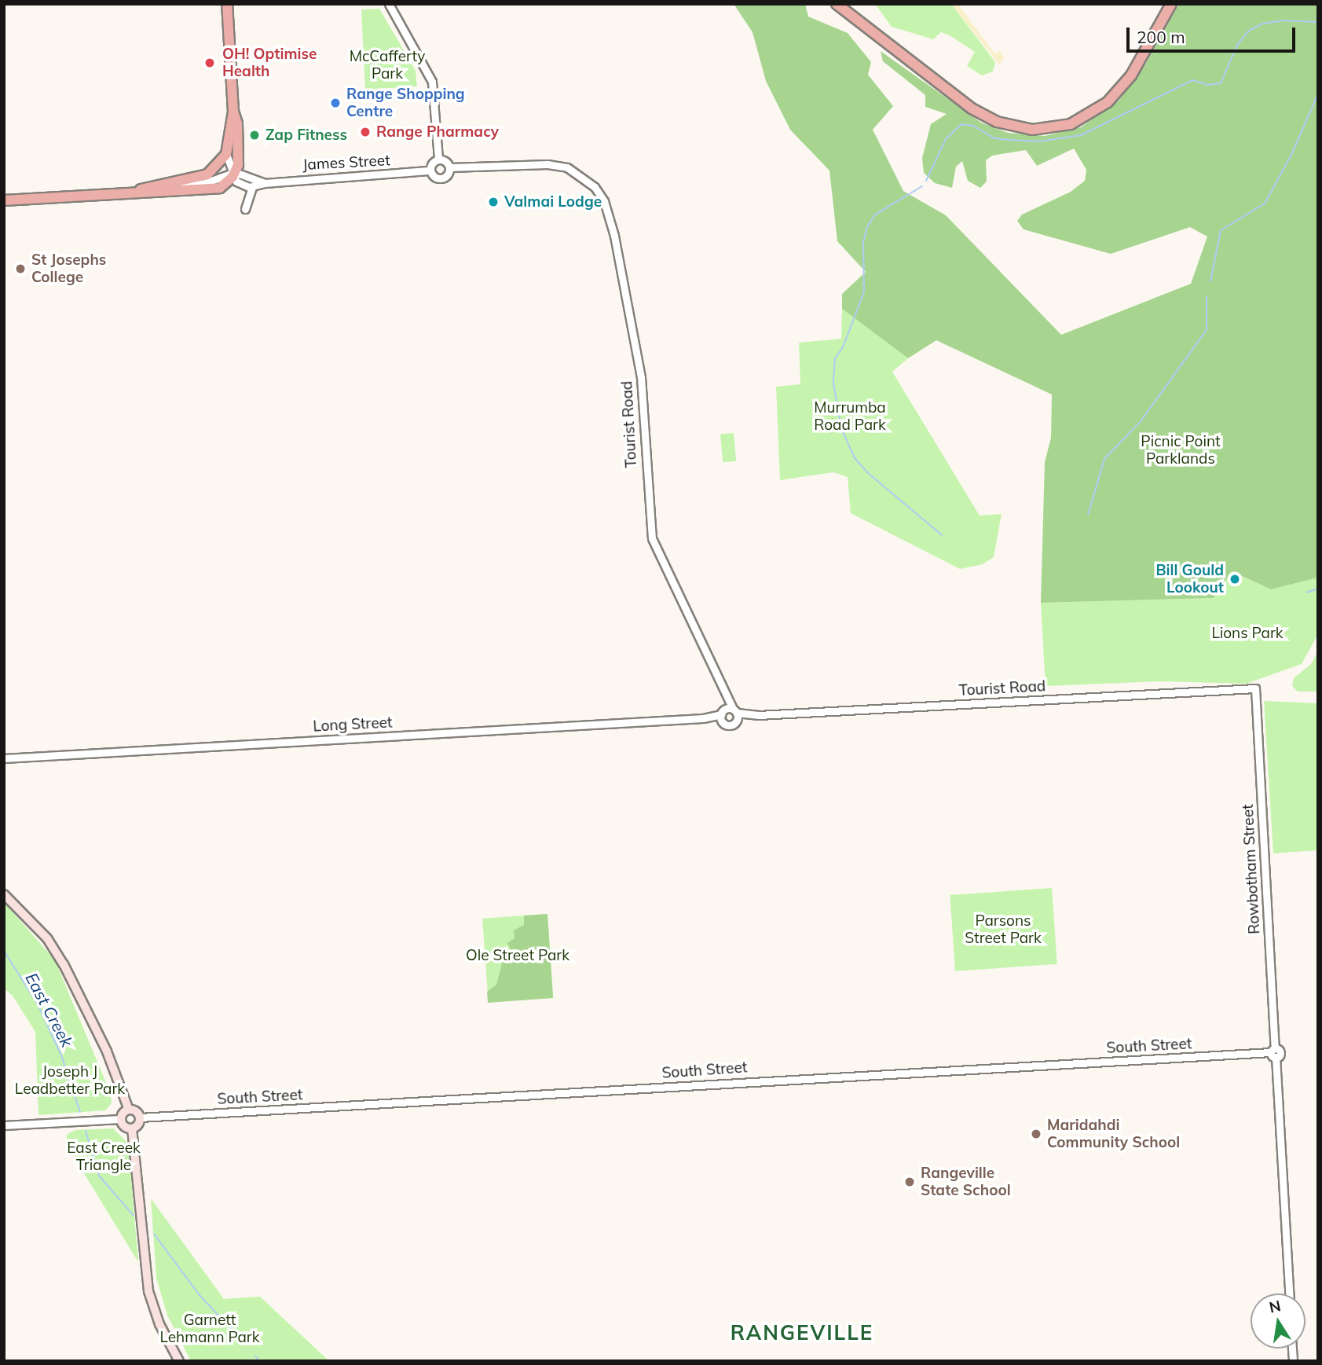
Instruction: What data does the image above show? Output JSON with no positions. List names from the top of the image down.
{
  "streets": {
    "street": [
      "James Street",
      "Tourist Road",
      "Long Street",
      "Rowbotham Street",
      "South Street"
    ]
  },
  "crossings": [
    ["James Street", "Tourist Road"],
    ["Tourist Road", "Long Street"],
    ["Tourist Road", "Rowbotham Street"],
    ["Rowbotham Street", "South Street"]
  ],
  "districts": ["RANGEVILLE"],
  "water": ["East Creek"],
  "parks": [
    "McCafferty Park",
    "Murrumba Road Park",
    "Picnic Point Parklands",
    "Lions Park",
    "Parsons Street Park",
    "Ole Street Park",
    "Joseph J Leadbetter Park",
    "East Creek Triangle",
    "Garnett Lehmann Park"
  ],
  "places": [
    "OH! Optimise Health",
    "Range Shopping Centre",
    "Range Pharmacy",
    "Zap Fitness",
    "Valmai Lodge",
    "St Josephs College",
    "Bill Gould Lookout",
    "Maridahdi Community School",
    "Rangeville State School"
  ],
  "scale_bar": "200 m",
  "north": "top"
}
